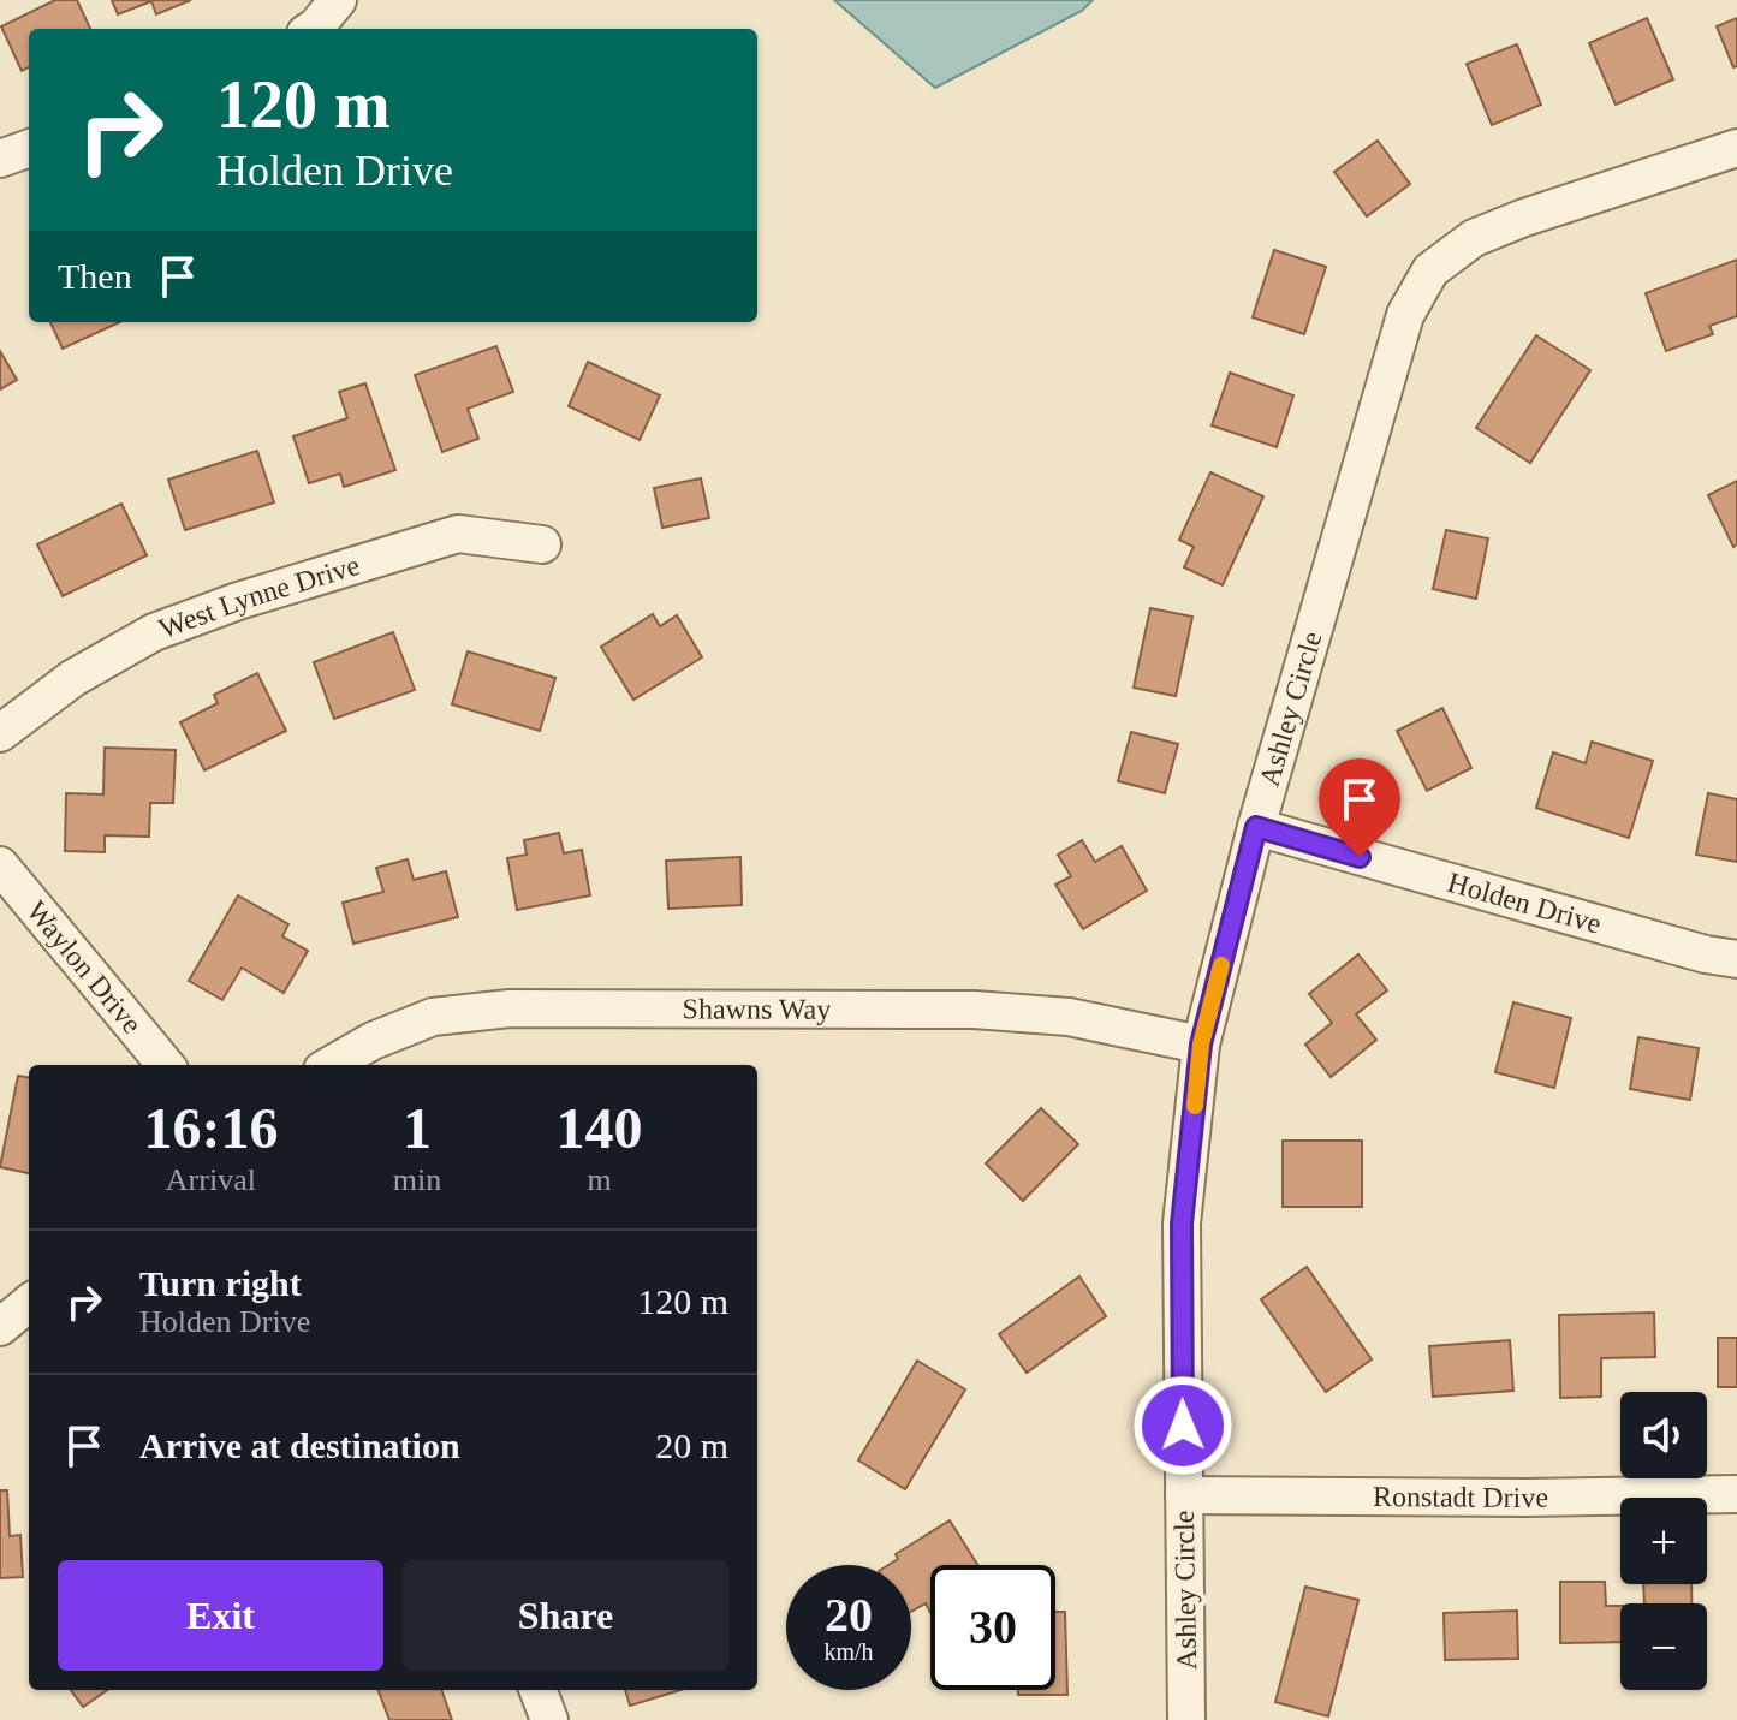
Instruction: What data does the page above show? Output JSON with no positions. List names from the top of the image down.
{
  "streets": {
    "street": [
      "West Lynne Drive",
      "Ashley Circle",
      "Holden Drive",
      "Waylon Drive",
      "Shawns Way",
      "Ronstadt Drive"
    ]
  },
  "crossings": [
    ["Ashley Circle", "Holden Drive"],
    ["Ashley Circle", "Shawns Way"],
    ["Ashley Circle", "Ronstadt Drive"]
  ],
  "page": {
    "turn": ["120 m", "Holden Drive"],
    "then": "Then",
    "eta": [
      "16:16",
      "Arrival",
      "1",
      "min",
      "140",
      "m"
    ],
    "list": [
      {
        "name": "Turn right",
        "note": "Holden Drive",
        "value": "120 m"
      },
      {
        "name": "Arrive at destination",
        "value": "20 m"
      }
    ],
    "map_buttons": ["+", "−"],
    "buttons": ["Exit", "Share"],
    "speed": "20 km/h",
    "limit": "30"
  }
}
